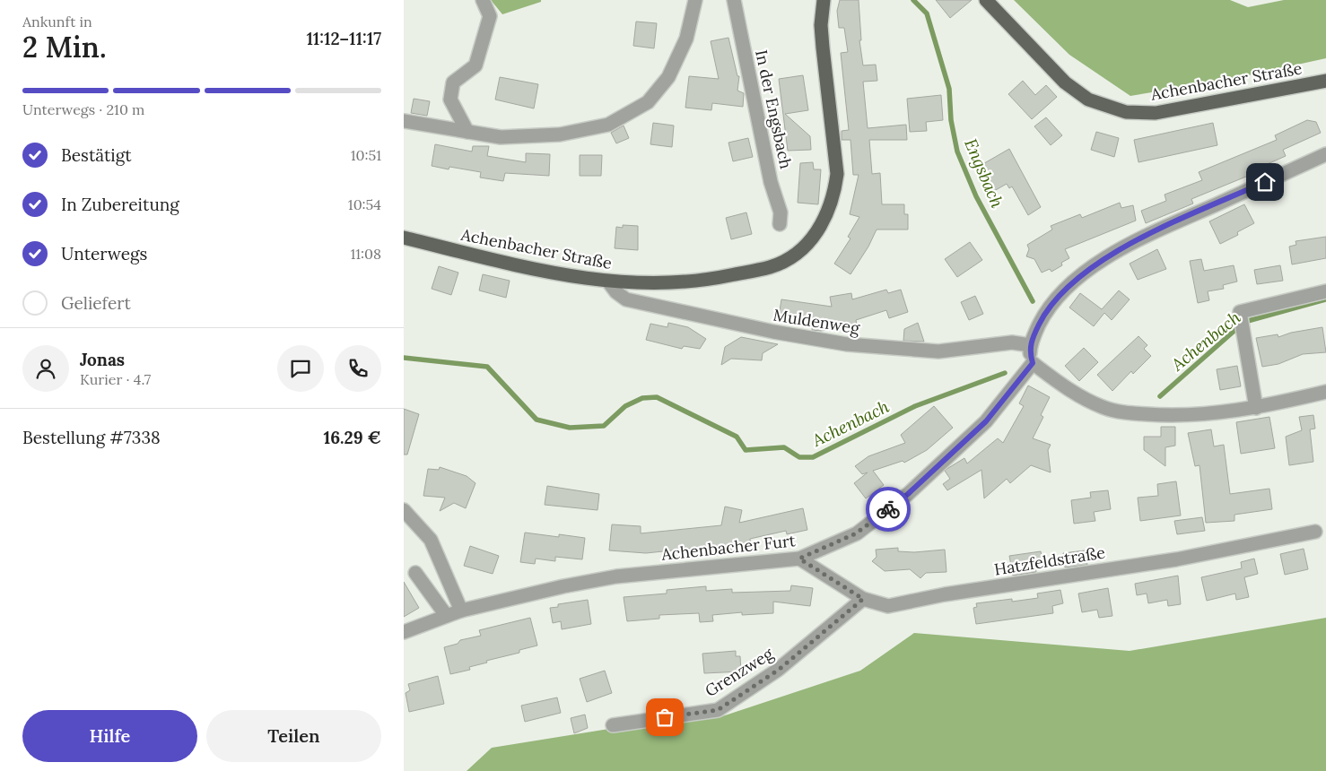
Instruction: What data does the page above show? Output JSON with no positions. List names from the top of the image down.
{
  "streets": {
    "main road": ["Achenbacher Straße"],
    "street": [
      "In der Engsbach",
      "Muldenweg",
      "Achenbacher Furt",
      "Hatzfeldstraße",
      "Grenzweg"
    ]
  },
  "crossings": [
    ["Achenbacher Straße", "Muldenweg"],
    ["Achenbacher Furt", "Hatzfeldstraße"],
    ["Hatzfeldstraße", "Grenzweg"]
  ],
  "water": ["Engsbach", "Achenbach"],
  "page": {
    "heading": ["2 Min.", "Ankunft in", "11:12–11:17"],
    "panel": [
      "Jonas",
      "Kurier · 4.7",
      "Bestellung #7338",
      "16.29 €"
    ],
    "bar": "Unterwegs · 210 m",
    "list": [
      ["Bestätigt", "10:51"],
      ["In Zubereitung", "10:54"],
      ["Unterwegs", "11:08"],
      "Geliefert"
    ],
    "buttons": ["Hilfe", "Teilen"]
  }
}
